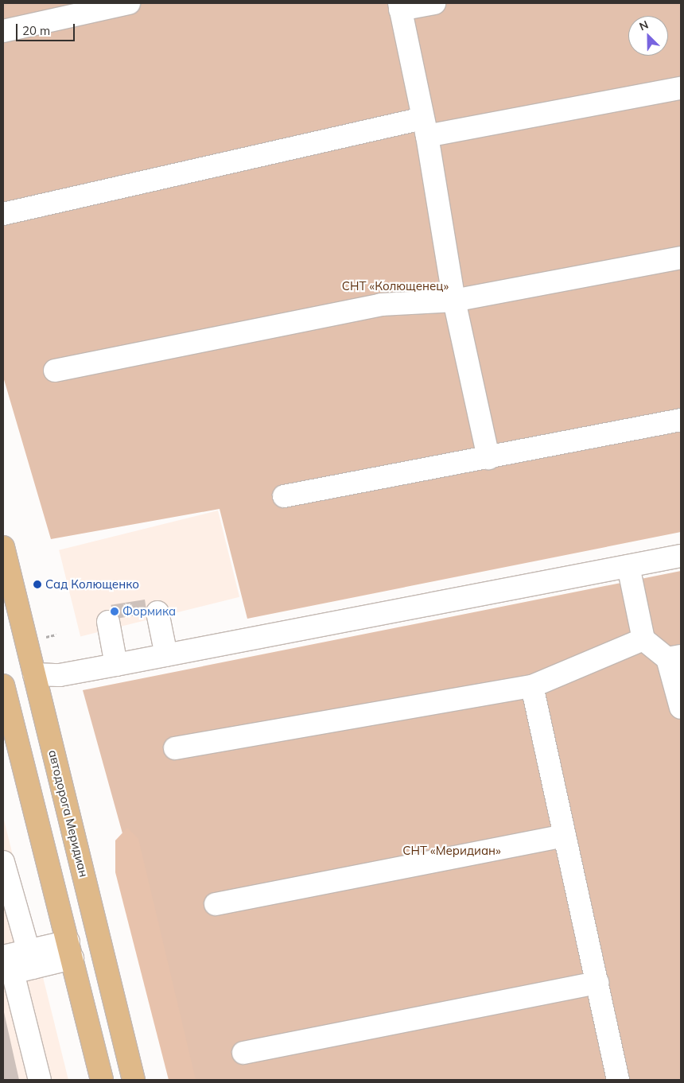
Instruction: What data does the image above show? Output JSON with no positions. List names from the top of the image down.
{
  "streets": {
    "main road": ["автодорога Меридиан"]
  },
  "parks": ["СНТ «Колющенец»", "СНТ «Меридиан»"],
  "places": ["Сад Колющенко", "Формика"],
  "scale_bar": "20 m",
  "north": "top left"
}
